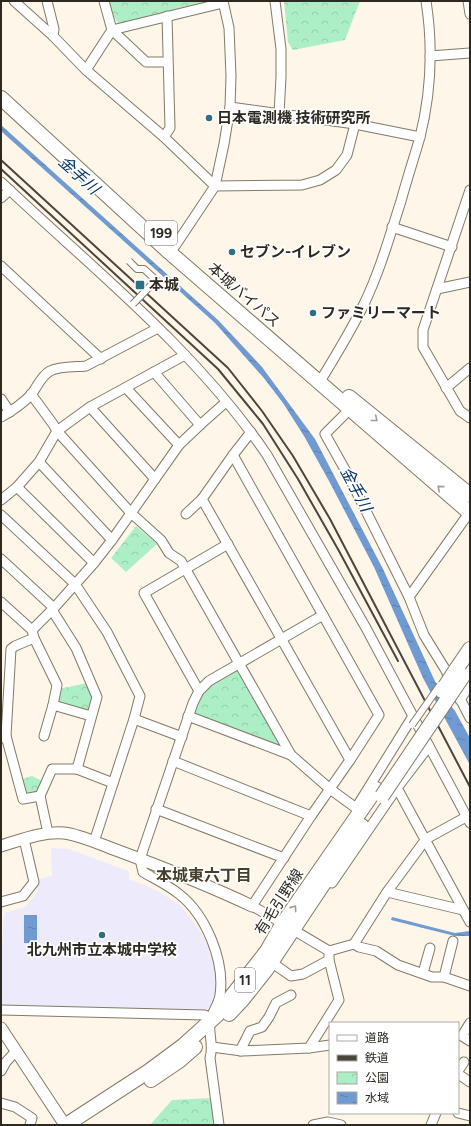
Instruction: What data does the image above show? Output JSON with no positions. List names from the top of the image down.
{
  "streets": {
    "main road": [
      "199",
      "本城バイパス",
      "有毛引野線",
      "11"
    ]
  },
  "districts": ["本城東六丁目"],
  "water": ["金手川"],
  "places": {
    "other": [
      "日本電測機 技術研究所",
      "セブン-イレブン",
      "ファミリーマート",
      "北九州市立本城中学校"
    ],
    "transit": ["本城"]
  },
  "legend": [
    "道路",
    "鉄道",
    "公園",
    "水域"
  ]
}
